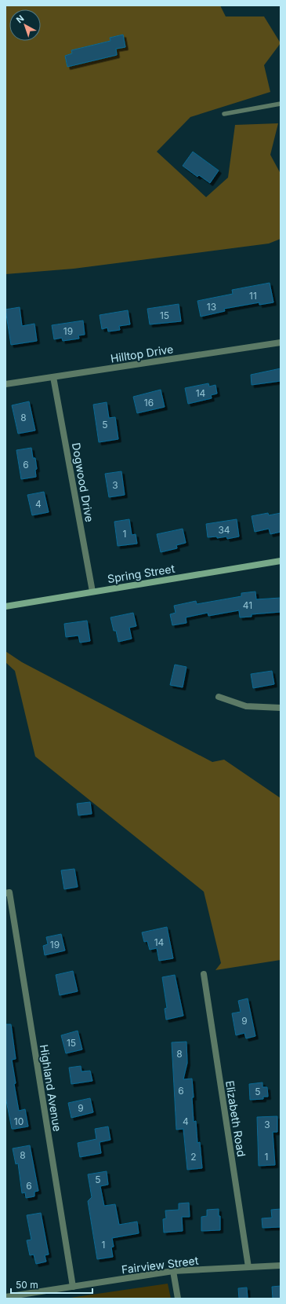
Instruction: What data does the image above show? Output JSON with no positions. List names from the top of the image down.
{
  "streets": {
    "street": [
      "Hilltop Drive",
      "Dogwood Drive",
      "Spring Street",
      "Highland Avenue",
      "Elizabeth Road",
      "Fairview Street"
    ]
  },
  "crossings": [
    ["Hilltop Drive", "Dogwood Drive"],
    ["Dogwood Drive", "Spring Street"],
    ["Highland Avenue", "Fairview Street"],
    ["Elizabeth Road", "Fairview Street"]
  ],
  "house_numbers": [
    "11",
    "13",
    "15",
    "19",
    "14",
    "16",
    "8",
    "5",
    "6",
    "3",
    "4",
    "34",
    "1",
    "41",
    "14",
    "19",
    "9",
    "15",
    "8",
    "6",
    "5",
    "9",
    "10",
    "4",
    "3",
    "8",
    "2",
    "1",
    "5",
    "6",
    "1"
  ],
  "scale_bar": "50 m",
  "north": "top left"
}
